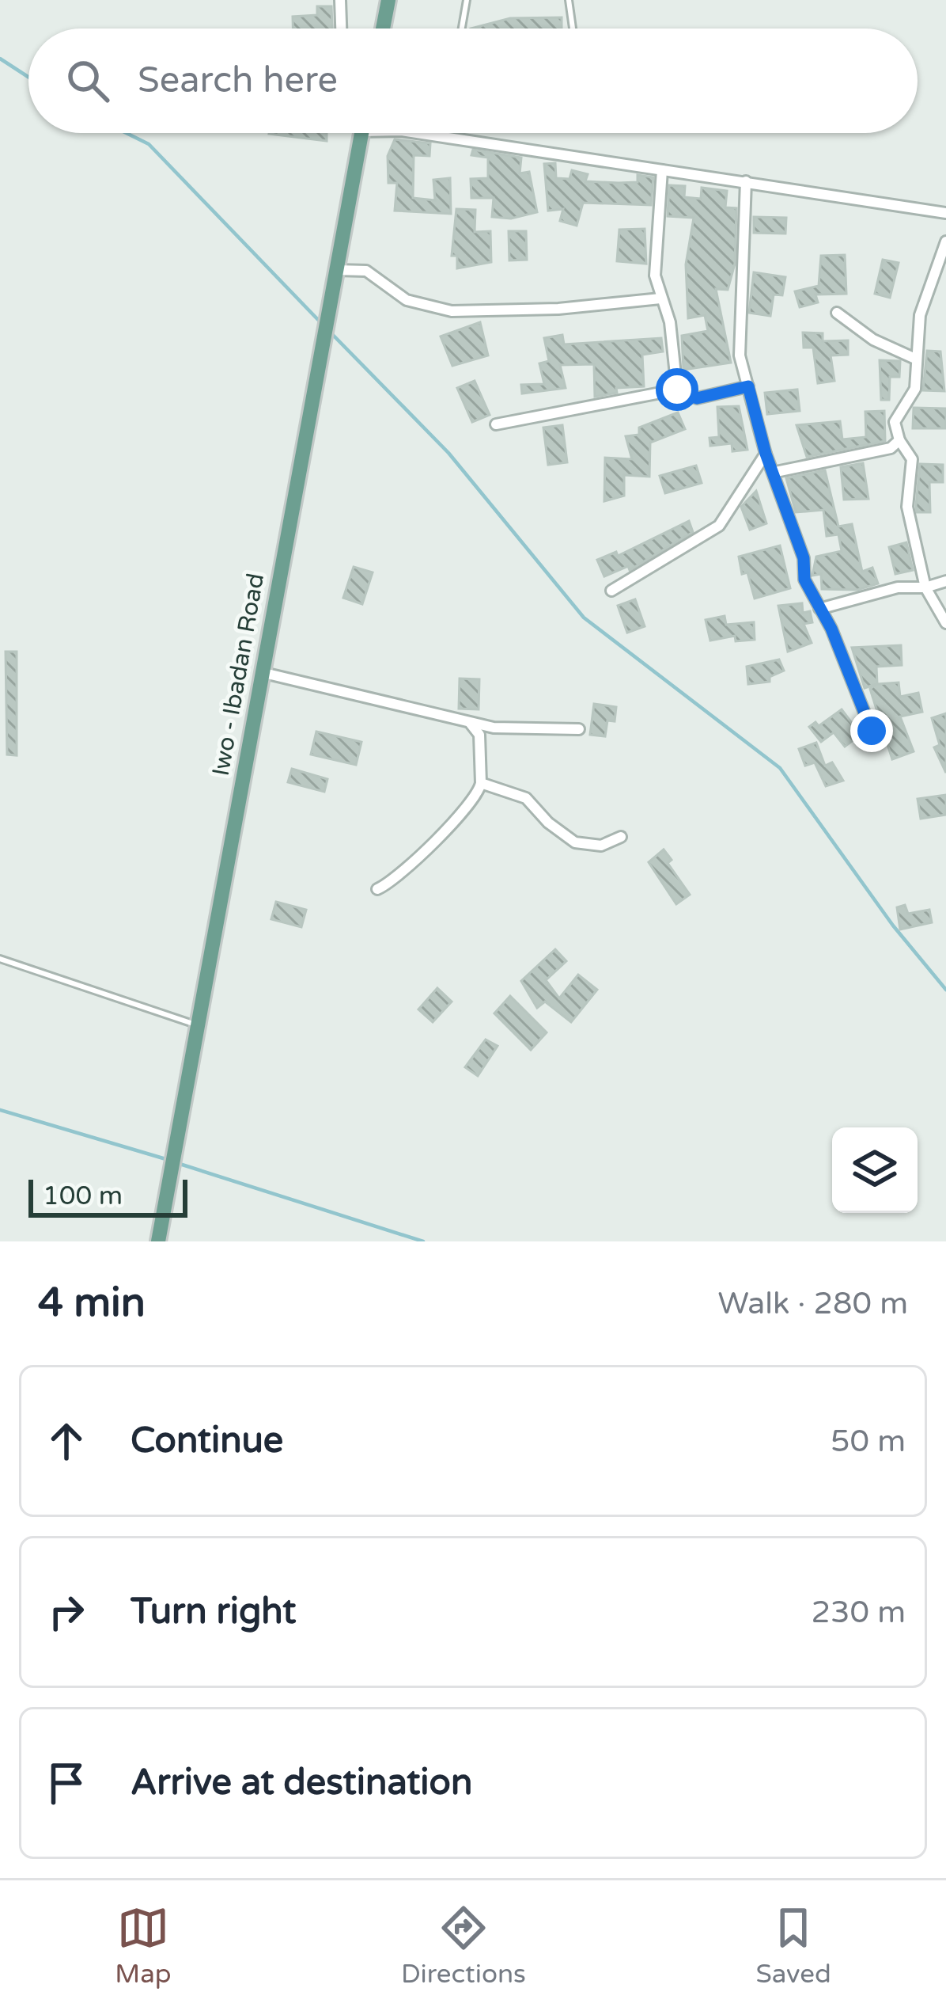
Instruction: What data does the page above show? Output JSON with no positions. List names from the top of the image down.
{
  "streets": {
    "main road": ["Iwo - Ibadan Road"]
  },
  "scale_bar": "100 m",
  "page": {
    "search": "Search here",
    "scale": "100 m",
    "heading": ["4 min", "Walk · 280 m"],
    "list": [
      ["Continue", "50 m"],
      ["Turn right", "230 m"],
      "Arrive at destination"
    ],
    "nav": ["Map", "Directions", "Saved"]
  }
}
